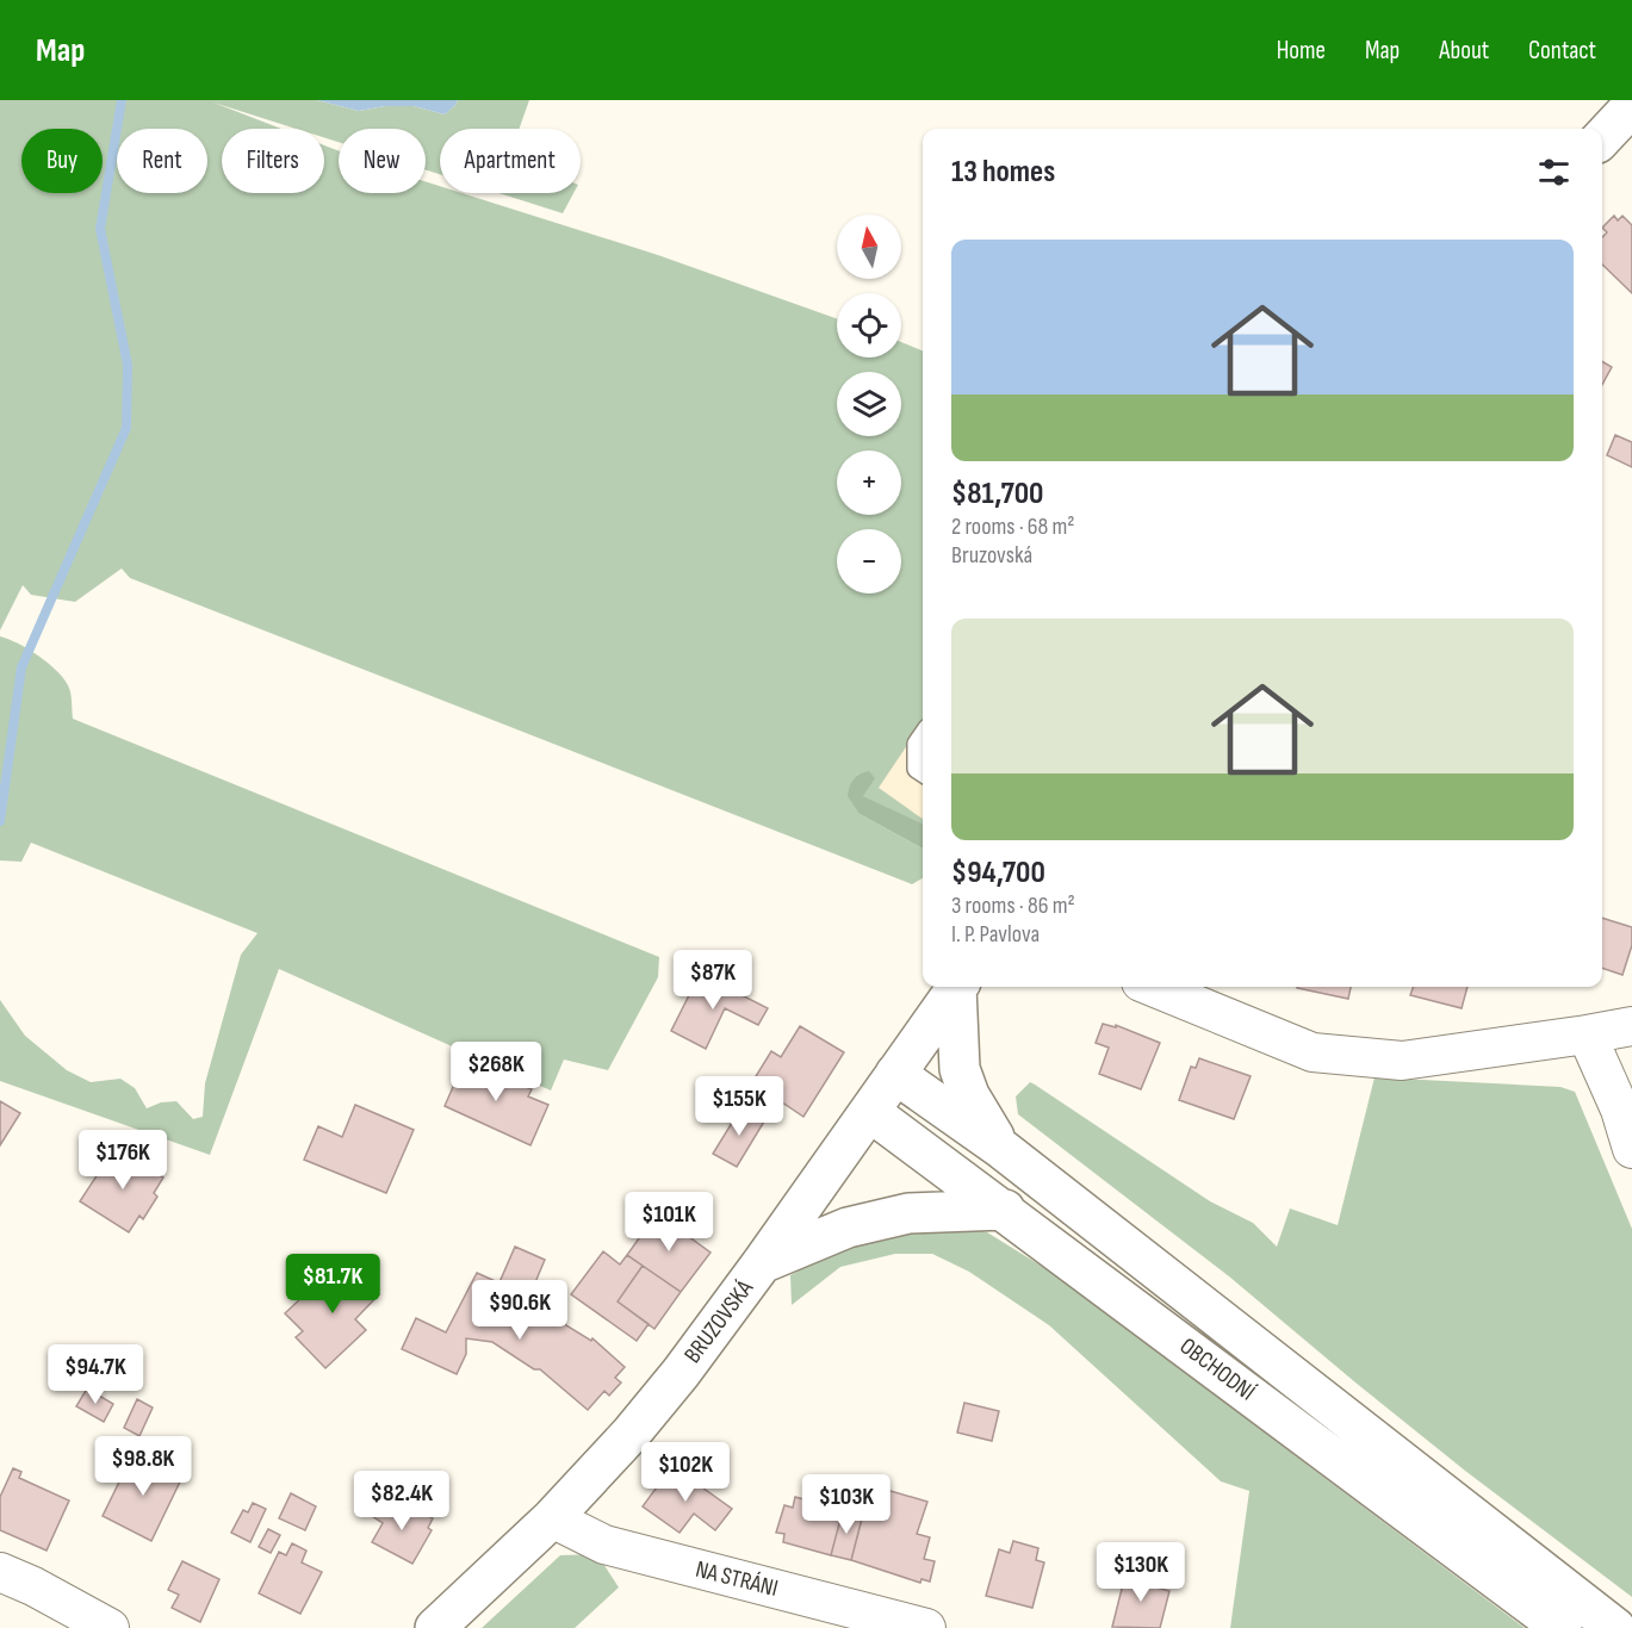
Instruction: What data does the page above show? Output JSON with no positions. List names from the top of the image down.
{
  "streets": {
    "main road": ["BRUZOVSKÁ", "OBCHODNÍ"],
    "street": ["NA STRÁNI"]
  },
  "crossings": [
    ["BRUZOVSKÁ", "OBCHODNÍ"],
    ["BRUZOVSKÁ", "NA STRÁNI"]
  ],
  "north": "top",
  "page": {
    "header": "Map",
    "nav": [
      "Home",
      "Map",
      "About",
      "Contact"
    ],
    "chip": [
      "Buy",
      "Rent",
      "Filters",
      "New",
      "Apartment"
    ],
    "heading": "13 homes",
    "map_buttons": ["+", "−"],
    "list": [
      {
        "name": "$81,700",
        "note": "2 rooms · 68 m² · Bruzovská"
      },
      {
        "name": "$94,700",
        "note": "3 rooms · 86 m² · I. P. Pavlova"
      }
    ],
    "price": [
      "$87K",
      "$268K",
      "$155K",
      "$176K",
      "$101K",
      "$81.7K",
      "$90.6K",
      "$94.7K",
      "$98.8K",
      "$102K",
      "$82.4K",
      "$103K",
      "$130K"
    ]
  }
}
